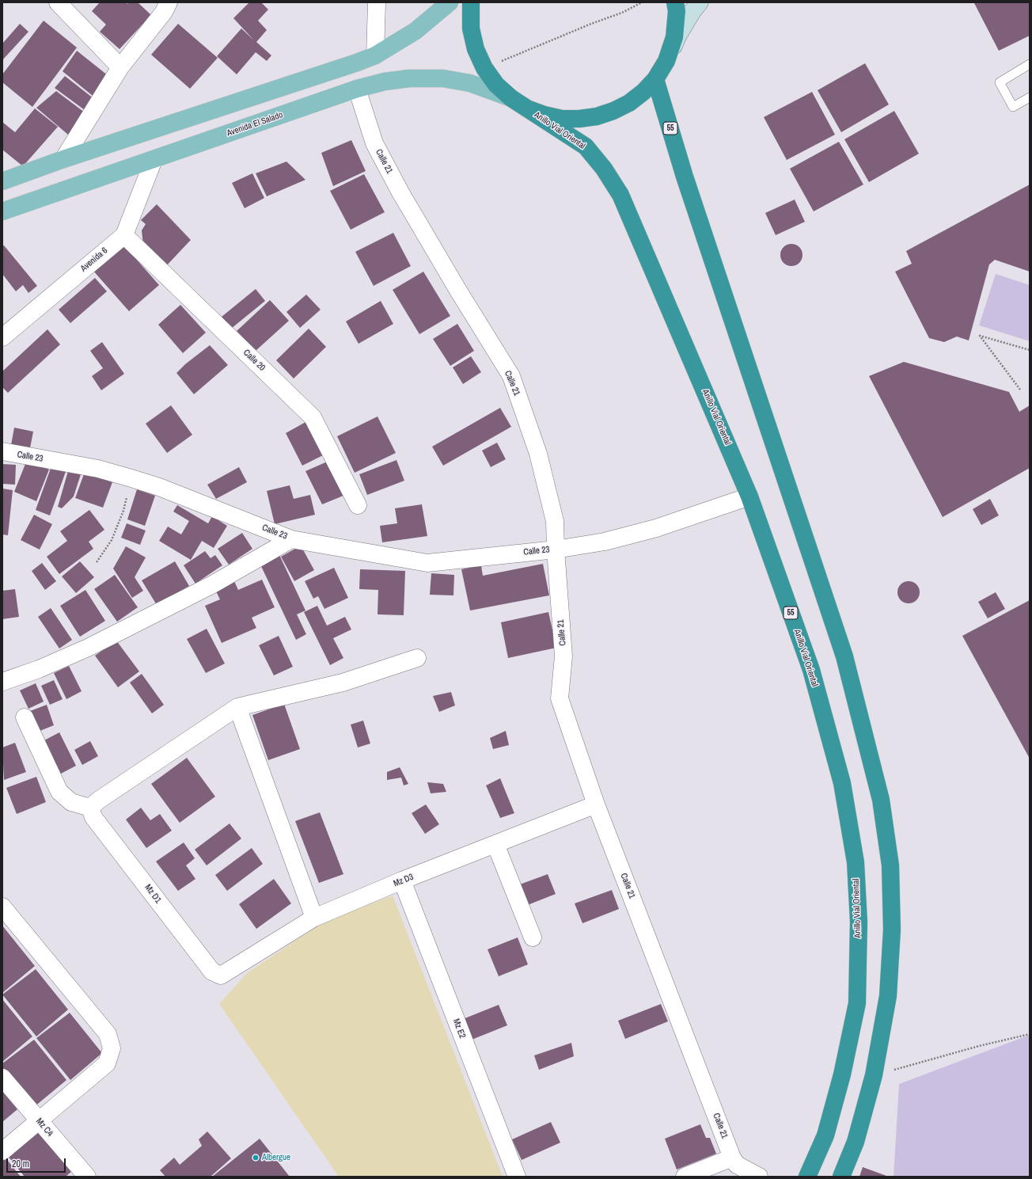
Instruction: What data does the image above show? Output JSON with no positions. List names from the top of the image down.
{
  "streets": {
    "highway": ["55", "Anillo Vial Oriental"],
    "main road": ["Avenida El Salado"],
    "street": [
      "Calle 21",
      "Avenida 6",
      "Calle 20",
      "Calle 23",
      "Mz D3",
      "Mz D1",
      "Mz E2",
      "Mz C4"
    ]
  },
  "crossings": [
    ["Avenida El Salado", "Calle 21"],
    ["Avenida El Salado", "Avenida 6"],
    ["Anillo Vial Oriental", "Calle 23"],
    ["Calle 21", "Calle 23"],
    ["Calle 21", "Mz D3"],
    ["Avenida 6", "Calle 20"],
    ["Mz D3", "Mz D1"],
    ["Mz D3", "Mz E2"]
  ],
  "places": ["Albergue"],
  "scale_bar": "20 m"
}
